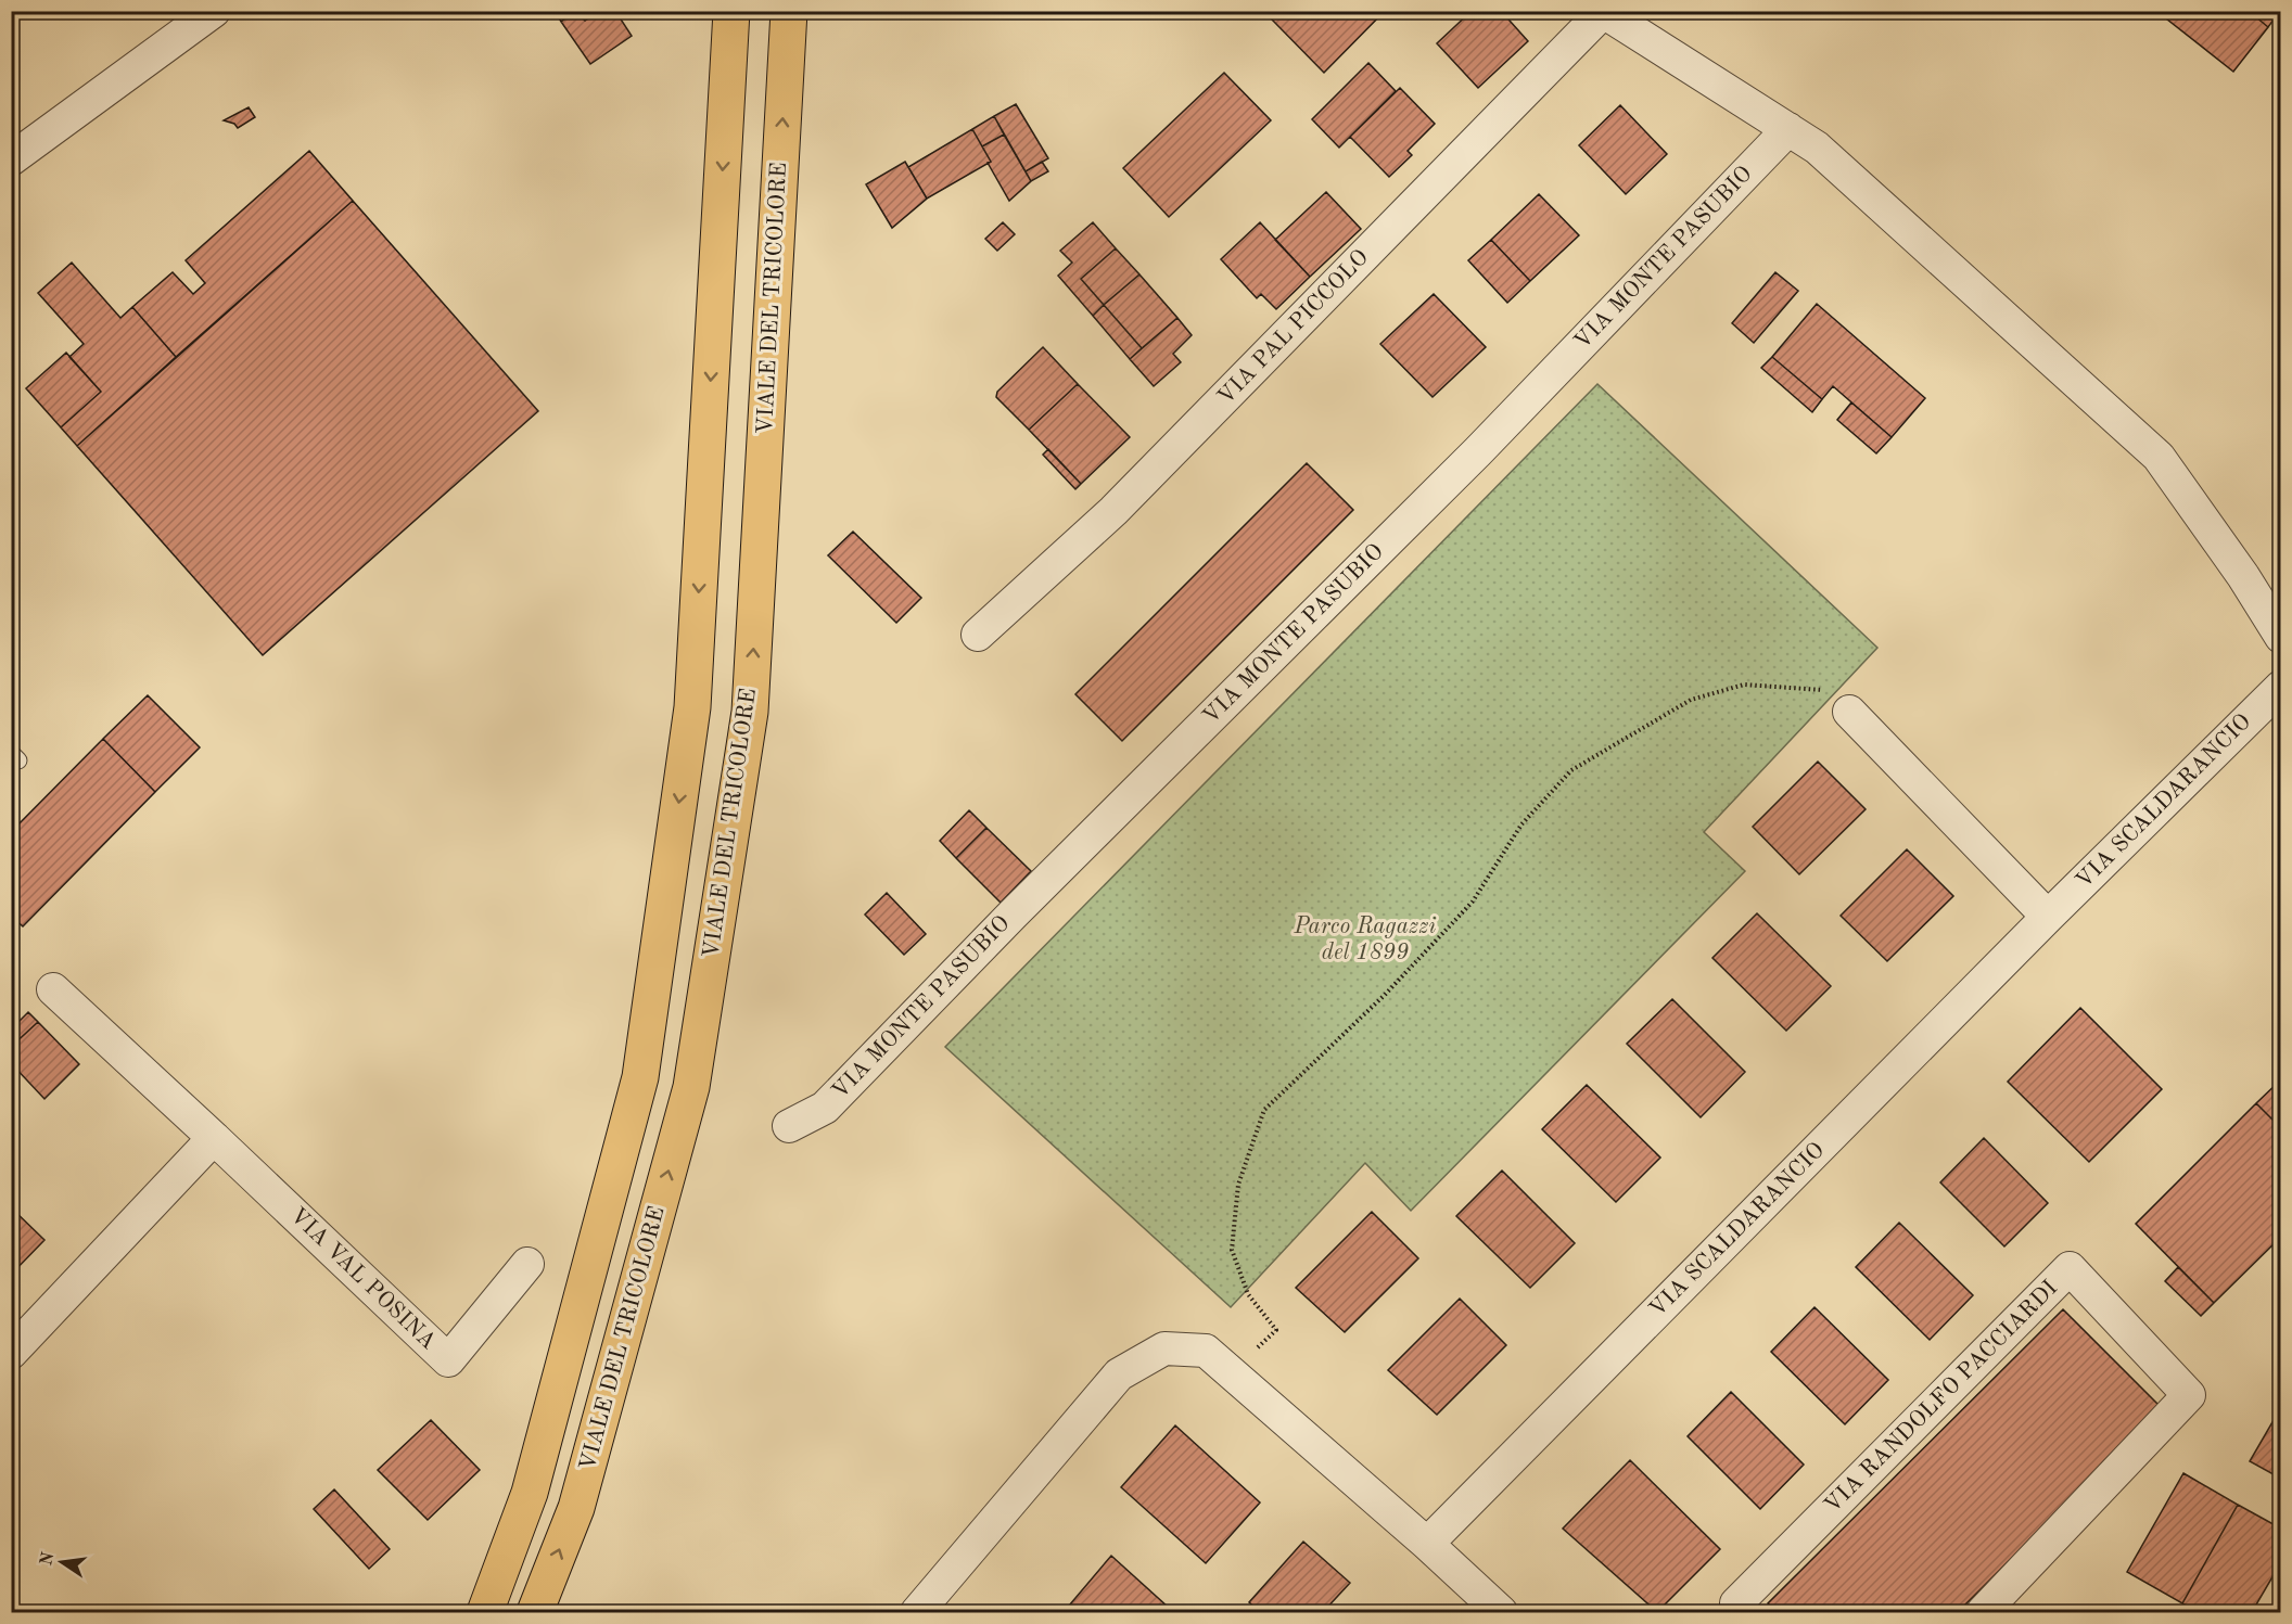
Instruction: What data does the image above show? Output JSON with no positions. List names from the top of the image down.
{
  "streets": {
    "highway": ["VIALE DEL TRICOLORE"],
    "street": [
      "VIA MONTE PASUBIO",
      "VIA PAL PICCOLO",
      "VIA SCALDARANCIO",
      "VIA VAL POSINA",
      "VIA RANDOLFO PACCIARDI"
    ]
  },
  "parks": ["Parco Ragazzi del 1899"],
  "north": "left"
}
